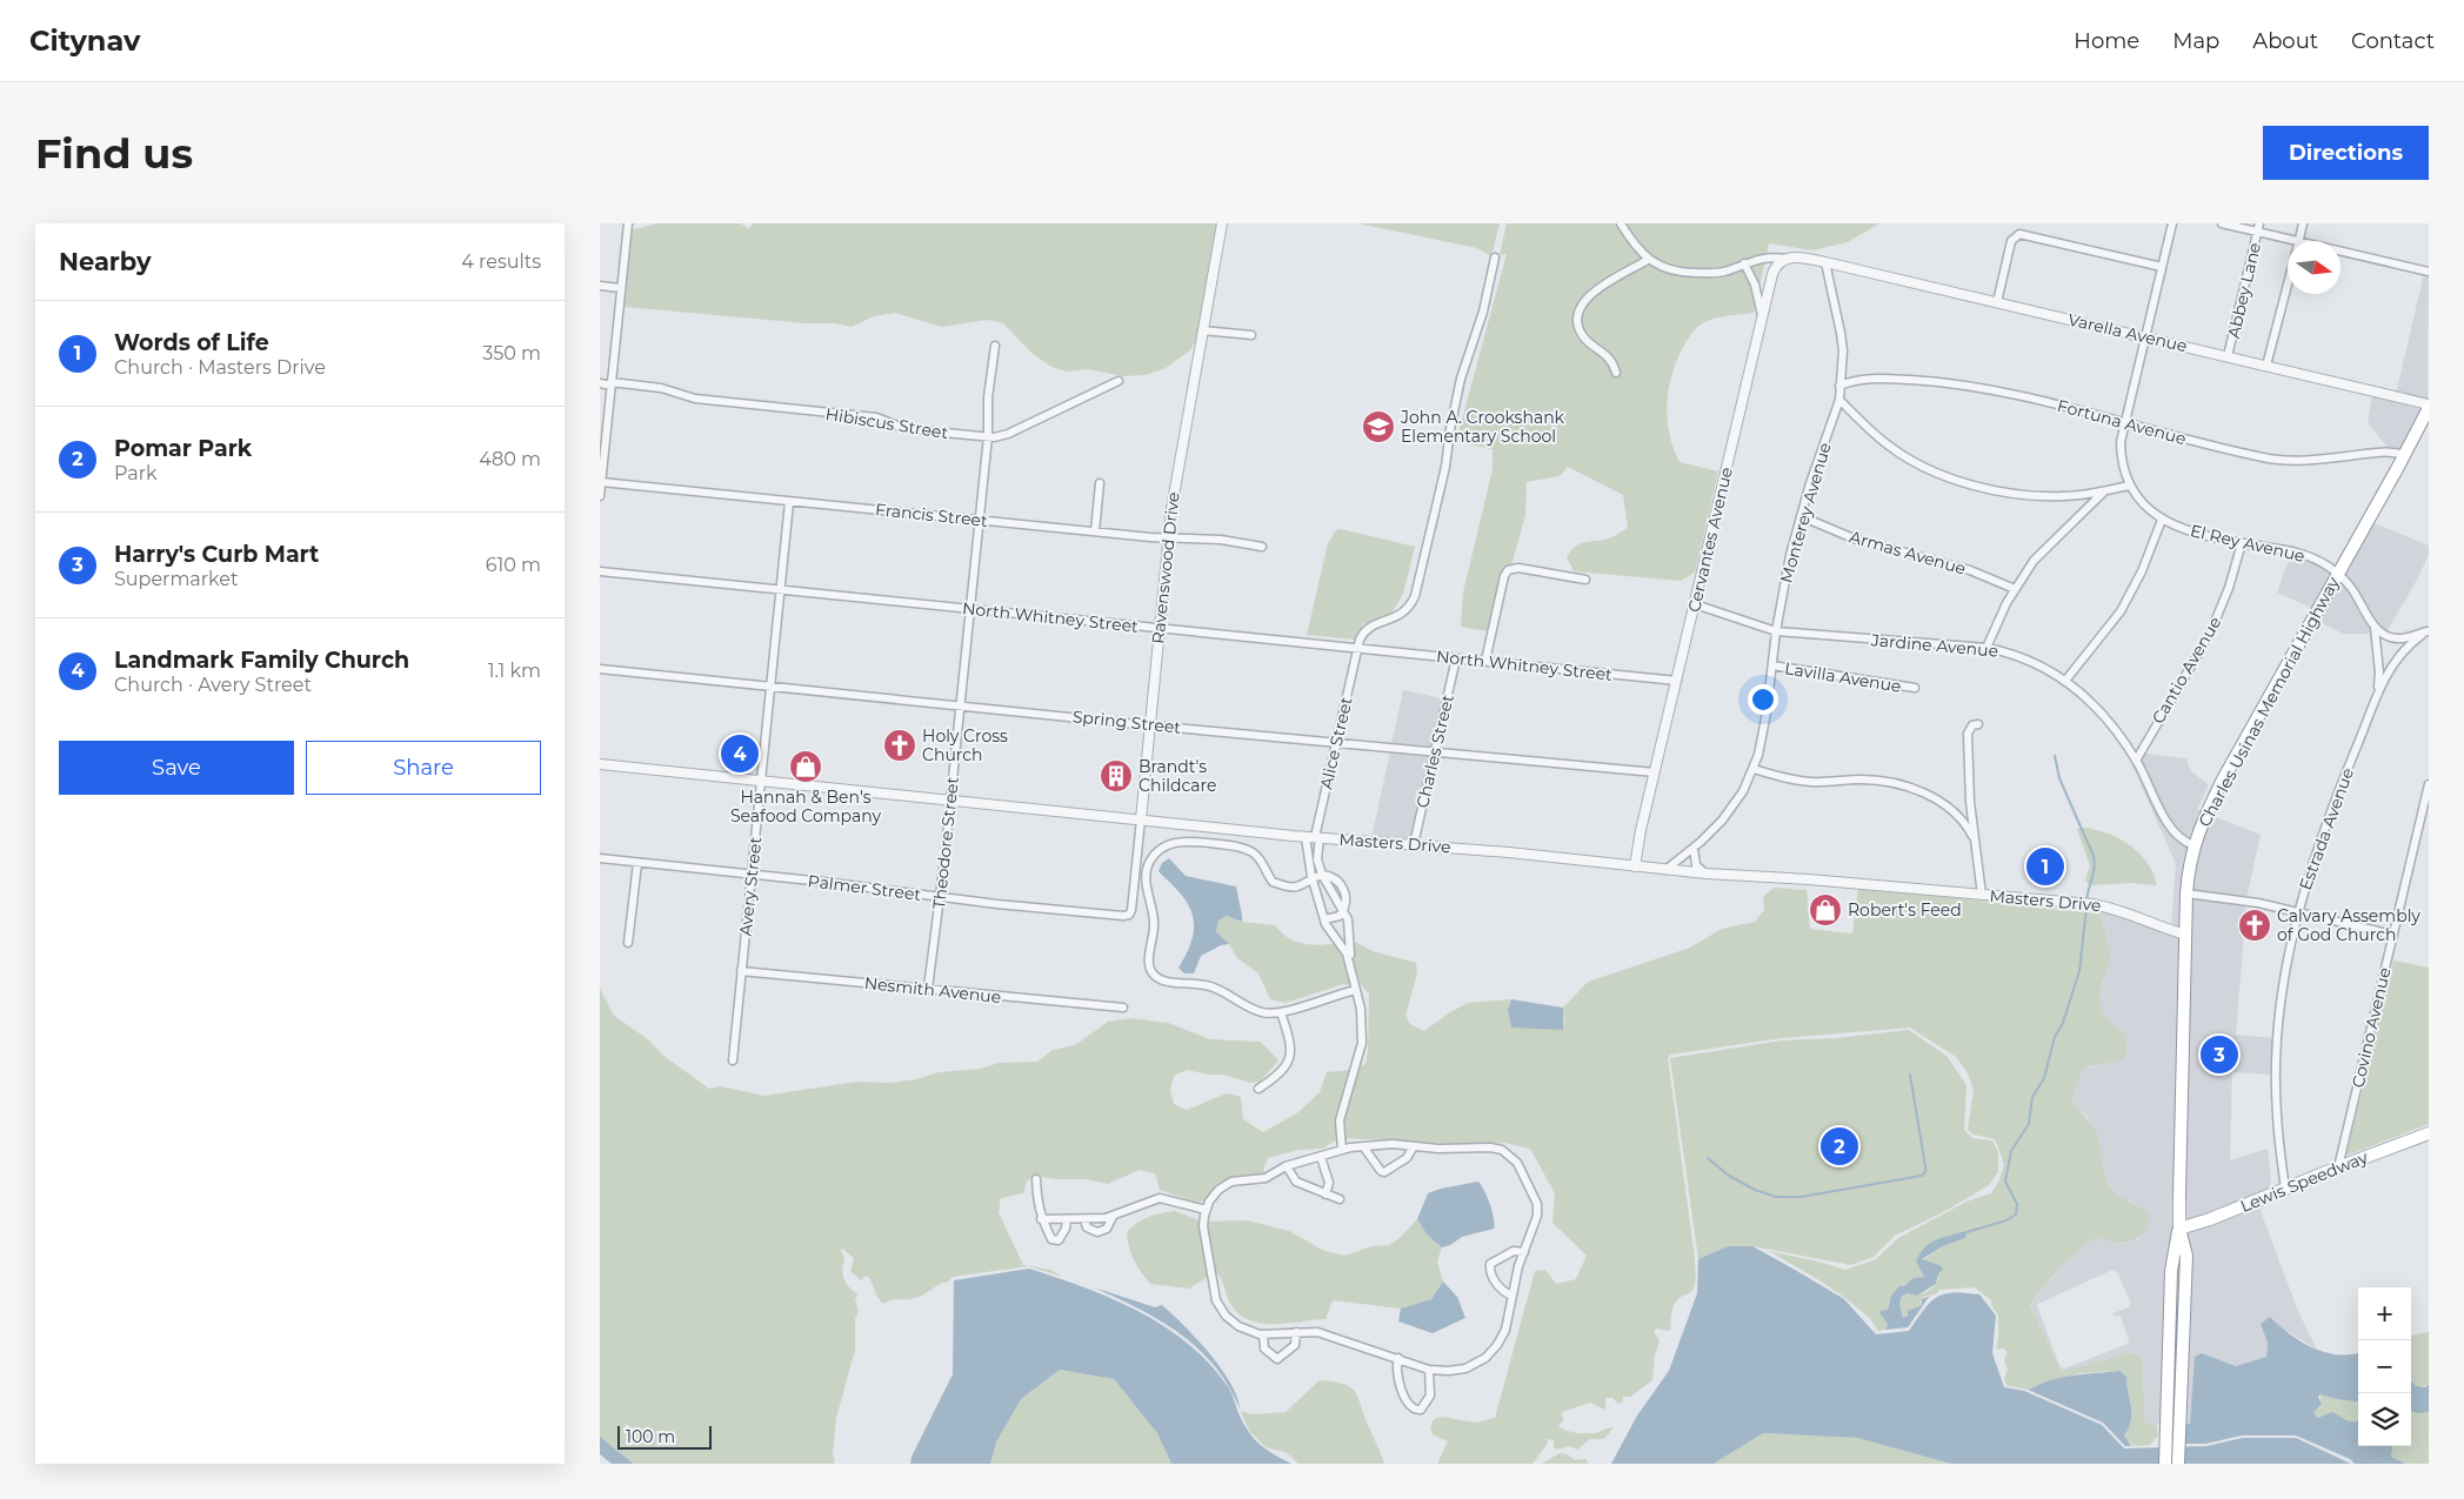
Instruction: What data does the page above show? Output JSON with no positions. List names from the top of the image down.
{
  "streets": {
    "main road": ["Charles Usinas Memorial Highway", "Lewis Speedway"],
    "street": [
      "Abbey Lane",
      "Varella Avenue",
      "Fortuna Avenue",
      "Hibiscus Street",
      "Monterey Avenue",
      "Francis Street",
      "Cervantes Avenue",
      "El Rey Avenue",
      "Armas Avenue",
      "Ravenswood Drive",
      "North Whitney Street",
      "Jardine Avenue",
      "Cantio Avenue",
      "Lavilla Avenue",
      "Spring Street",
      "Alice Street",
      "Charles Street",
      "Estrada Avenue",
      "Theodore Street",
      "Masters Drive",
      "Avery Street",
      "Palmer Street",
      "Nesmith Avenue",
      "Covino Avenue"
    ]
  },
  "crossings": [
    ["Abbey Lane", "Varella Avenue"],
    ["Varella Avenue", "Monterey Avenue"],
    ["Varella Avenue", "El Rey Avenue"],
    ["Varella Avenue", "Charles Usinas Memorial Highway"],
    ["Fortuna Avenue", "Monterey Avenue"],
    ["Fortuna Avenue", "El Rey Avenue"],
    ["Fortuna Avenue", "Charles Usinas Memorial Highway"],
    ["Hibiscus Street", "Theodore Street"],
    ["Monterey Avenue", "Armas Avenue"],
    ["Monterey Avenue", "Jardine Avenue"],
    ["Monterey Avenue", "Lavilla Avenue"],
    ["Monterey Avenue", "Masters Drive"],
    ["Francis Street", "Ravenswood Drive"],
    ["Francis Street", "Theodore Street"],
    ["Francis Street", "Avery Street"],
    ["Cervantes Avenue", "North Whitney Street"],
    ["Cervantes Avenue", "Jardine Avenue"],
    ["Cervantes Avenue", "Spring Street"],
    ["Cervantes Avenue", "Masters Drive"],
    ["El Rey Avenue", "Cantio Avenue"],
    ["El Rey Avenue", "Charles Usinas Memorial Highway"],
    ["Ravenswood Drive", "North Whitney Street"],
    ["Ravenswood Drive", "Spring Street"],
    ["Ravenswood Drive", "Masters Drive"],
    ["Ravenswood Drive", "Palmer Street"],
    ["North Whitney Street", "Alice Street"],
    ["North Whitney Street", "Charles Street"],
    ["North Whitney Street", "Theodore Street"],
    ["North Whitney Street", "Avery Street"],
    ["Jardine Avenue", "Cantio Avenue"],
    ["Jardine Avenue", "Charles Usinas Memorial Highway"],
    ["Charles Usinas Memorial Highway", "Masters Drive"],
    ["Charles Usinas Memorial Highway", "Lewis Speedway"],
    ["Spring Street", "Alice Street"],
    ["Spring Street", "Charles Street"],
    ["Spring Street", "Theodore Street"],
    ["Spring Street", "Avery Street"],
    ["Alice Street", "Masters Drive"],
    ["Charles Street", "Masters Drive"],
    ["Estrada Avenue", "Lewis Speedway"],
    ["Theodore Street", "Masters Drive"],
    ["Theodore Street", "Palmer Street"],
    ["Theodore Street", "Nesmith Avenue"],
    ["Masters Drive", "Avery Street"],
    ["Avery Street", "Palmer Street"],
    ["Avery Street", "Nesmith Avenue"],
    ["Covino Avenue", "Lewis Speedway"]
  ],
  "places": {
    "school or university": ["John A. Crookshank Elementary School"],
    "church": ["Holy Cross Church", "Calvary Assembly of God Church"],
    "shop": ["Hannah & Ben's Seafood Company", "Robert's Feed"],
    "building": ["Brandt's Childcare"]
  },
  "scale_bar": "100 m",
  "north": "right",
  "page": {
    "header": "Citynav",
    "nav": [
      "Home",
      "Map",
      "About",
      "Contact"
    ],
    "buttons": [
      "Directions",
      ["Save", "Share"]
    ],
    "title": "Find us",
    "heading": ["Nearby", "4 results"],
    "list": [
      {
        "mark": "1",
        "name": "Words of Life",
        "note": "Church · Masters Drive",
        "value": "350 m"
      },
      {
        "mark": "2",
        "name": "Pomar Park",
        "note": "Park",
        "value": "480 m"
      },
      {
        "mark": "3",
        "name": "Harry's Curb Mart",
        "note": "Supermarket",
        "value": "610 m"
      },
      {
        "mark": "4",
        "name": "Landmark Family Church",
        "note": "Church · Avery Street",
        "value": "1.1 km"
      }
    ],
    "pins": [
      "4",
      "1",
      "3",
      "2"
    ],
    "map_buttons": ["+", "−"],
    "scale": "100 m"
  }
}
